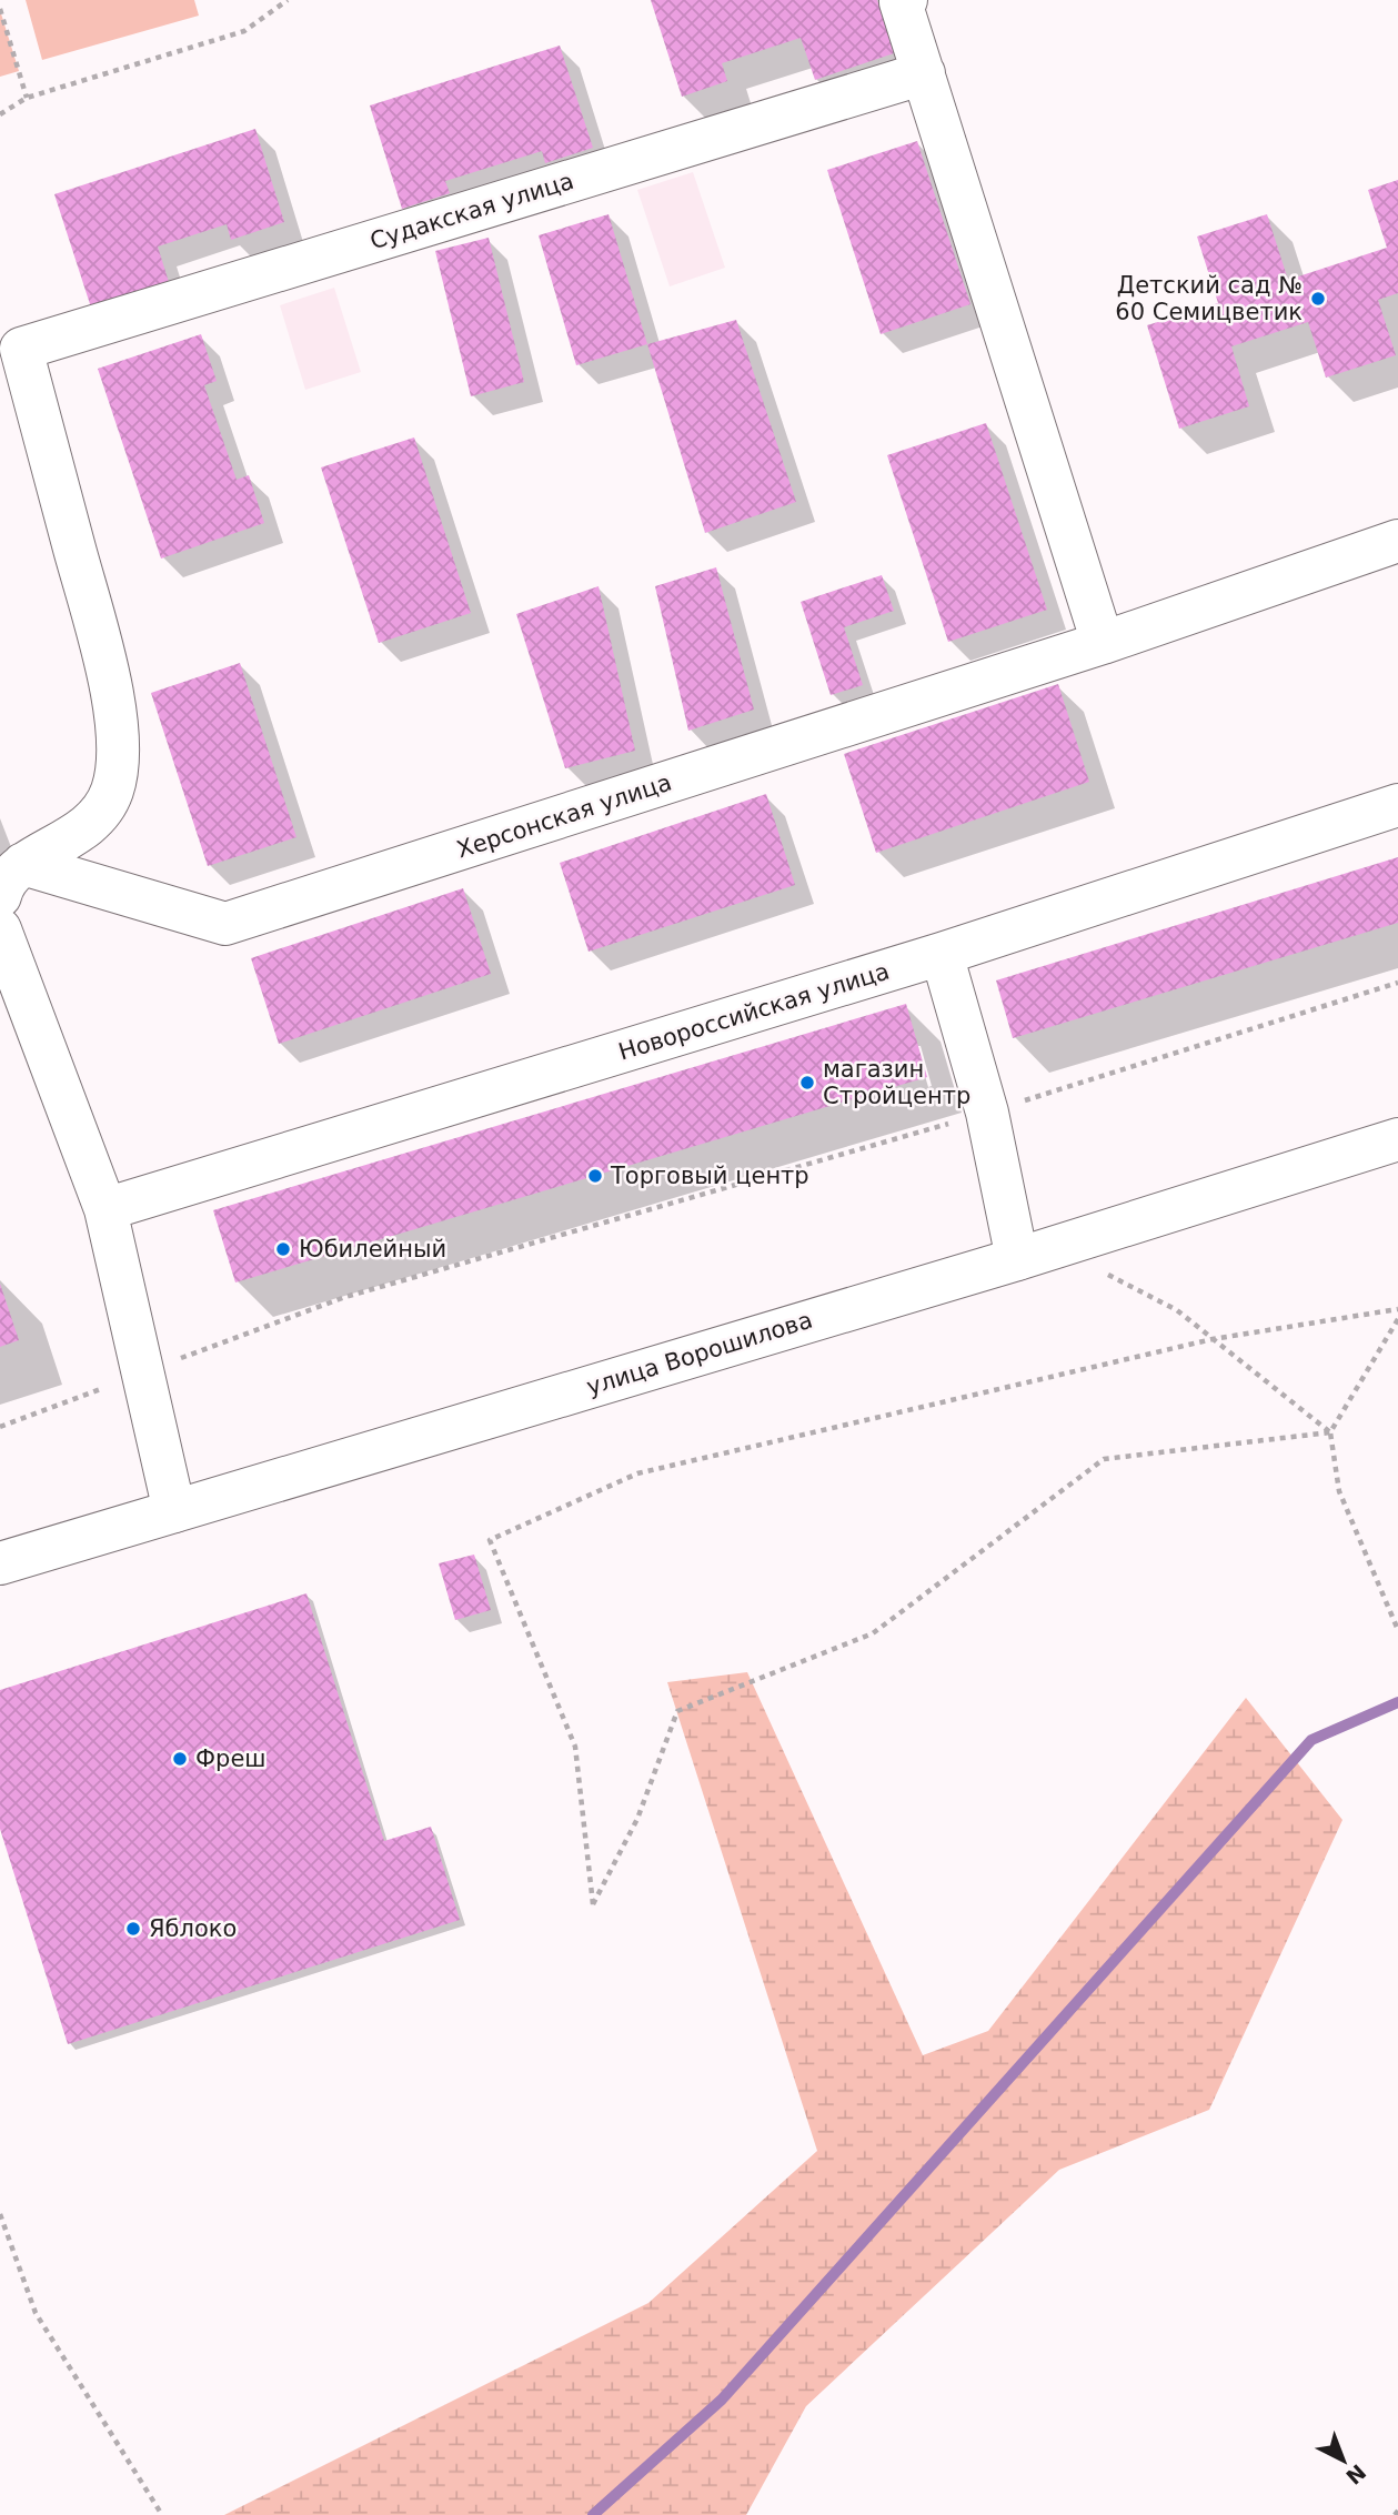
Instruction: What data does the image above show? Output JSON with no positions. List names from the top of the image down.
{
  "streets": {
    "main road": [
      "Судакская улица",
      "Херсонская улица",
      "Новороссийская улица",
      "улица Ворошилова"
    ]
  },
  "crossings": [
    ["Судакская улица", "Херсонская улица"]
  ],
  "places": [
    "Детский сад № 60 Семицветик",
    "магазин Стройцентр",
    "Торговый центр",
    "Юбилейный",
    "Фреш",
    "Яблоко"
  ],
  "north": "bottom right"
}
